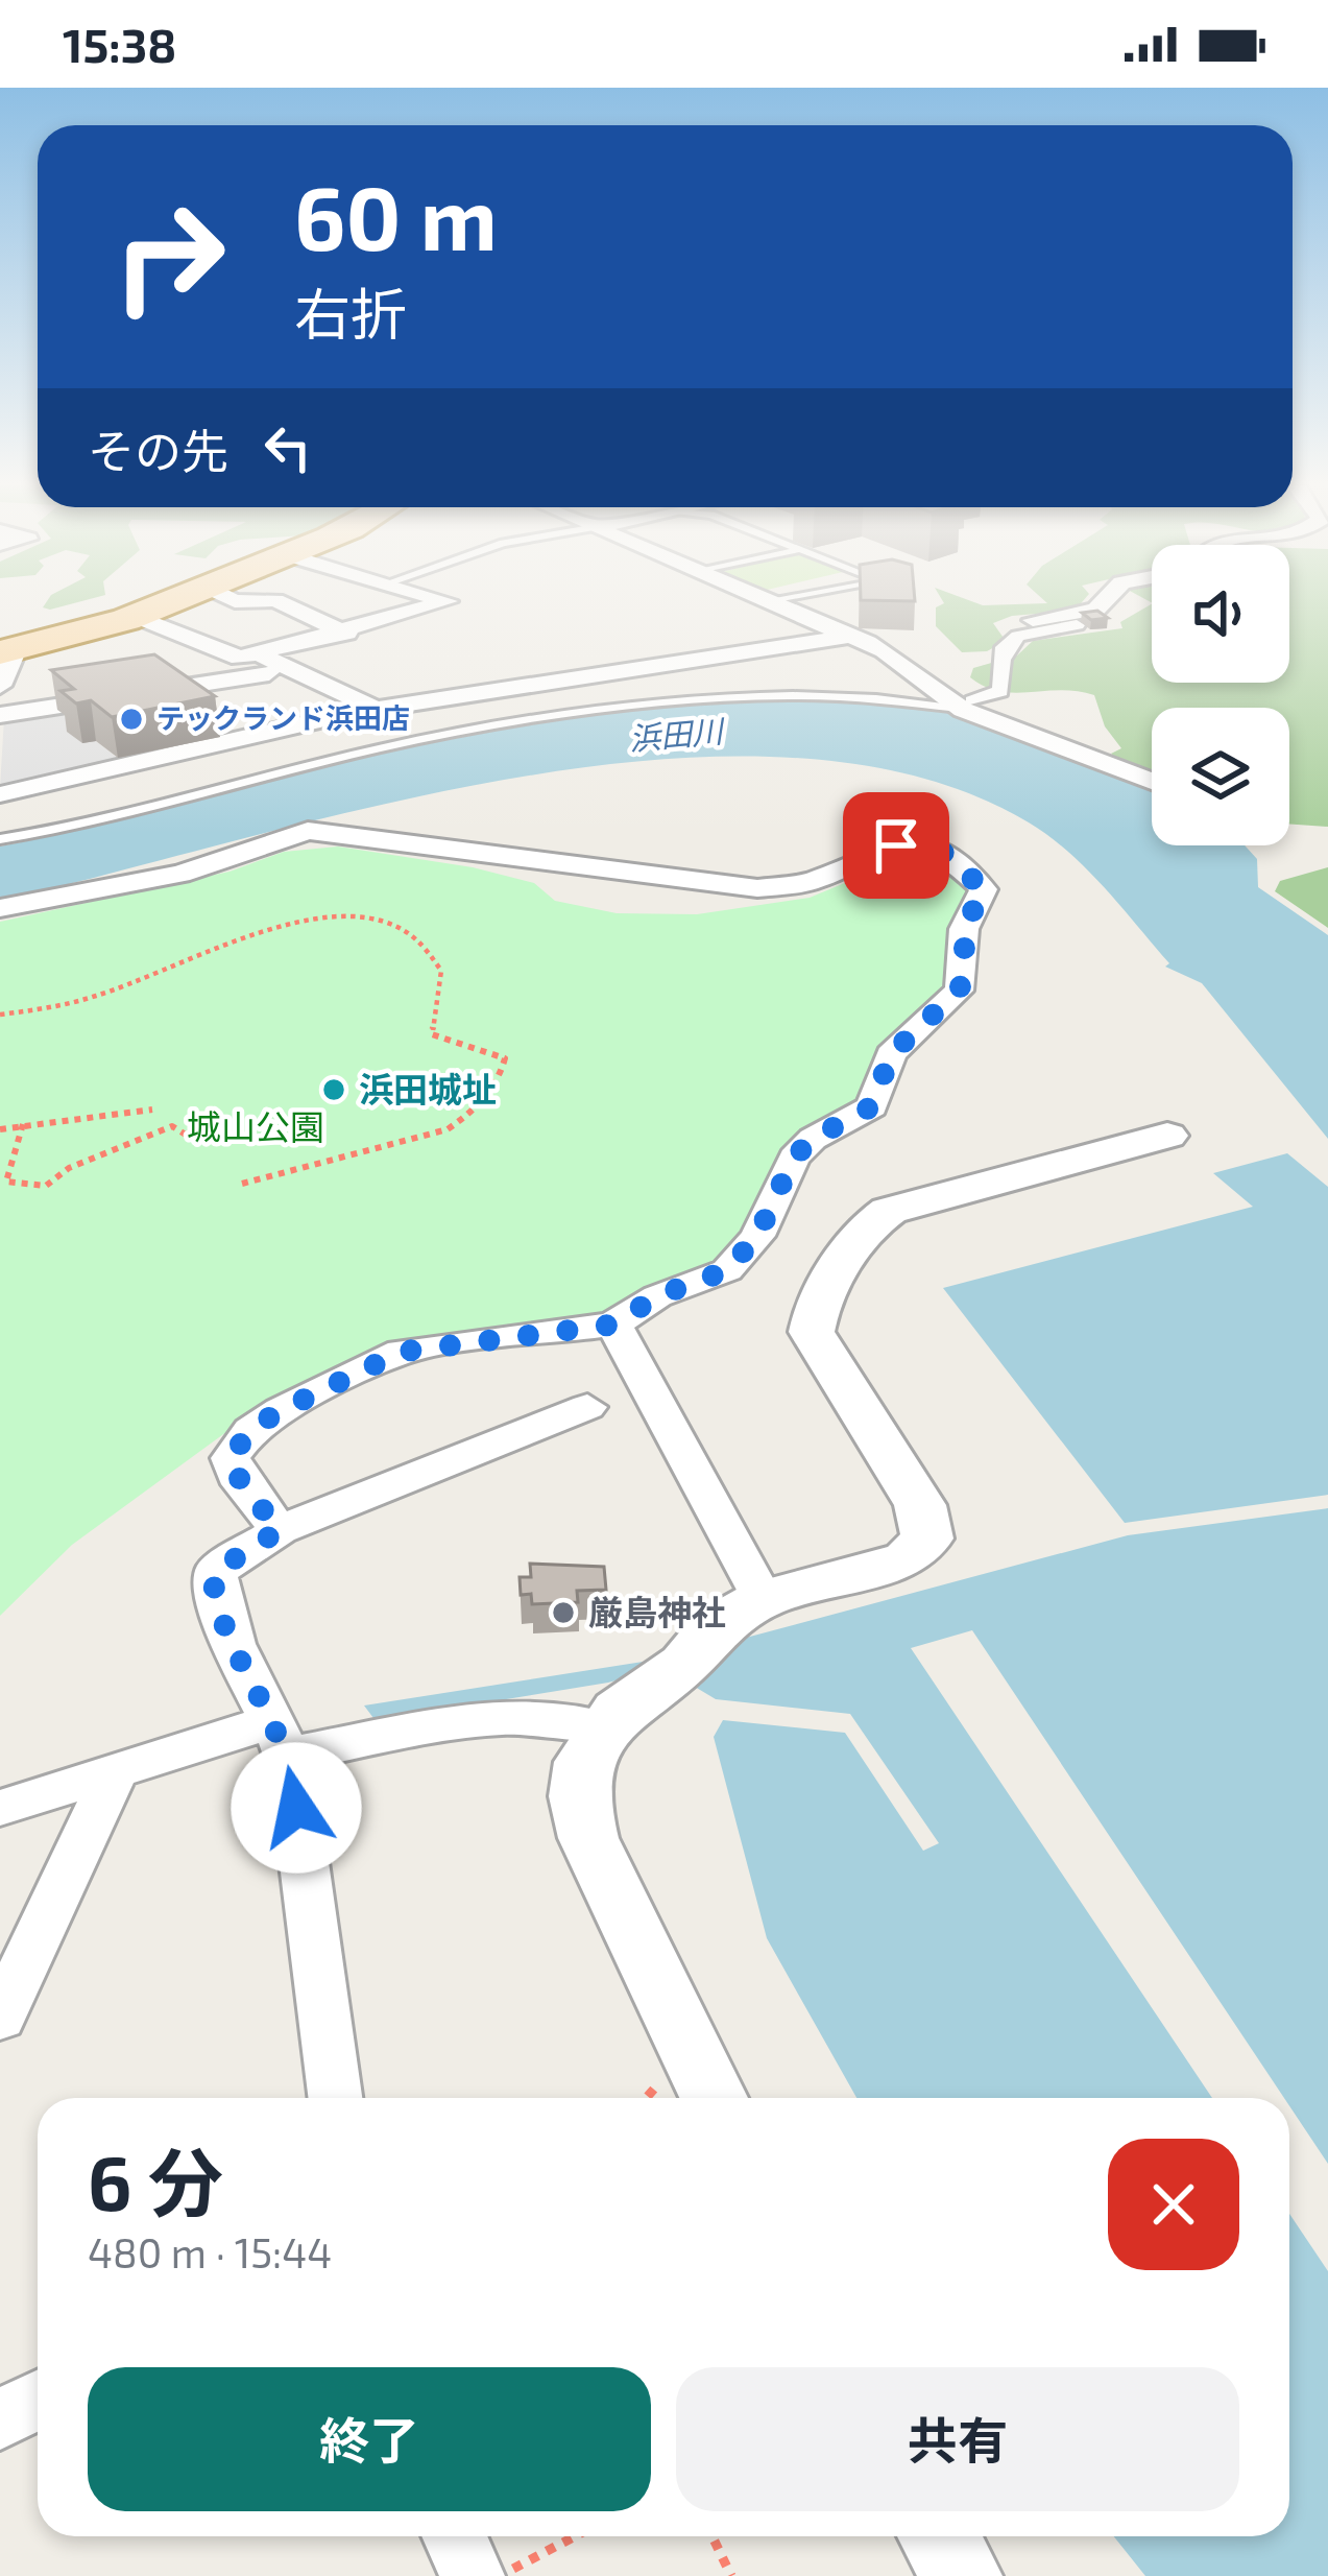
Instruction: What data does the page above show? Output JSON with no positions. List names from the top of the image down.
{
  "water": ["浜田川"],
  "parks": ["城山公園"],
  "places": ["テックランド浜田店", "浜田城址", "厳島神社"],
  "page": {
    "status": "15:38",
    "turn": ["60 m", "右折"],
    "then": "その先",
    "heading": ["6 分", "480 m · 15:44"],
    "buttons": ["終了", "共有"]
  }
}
